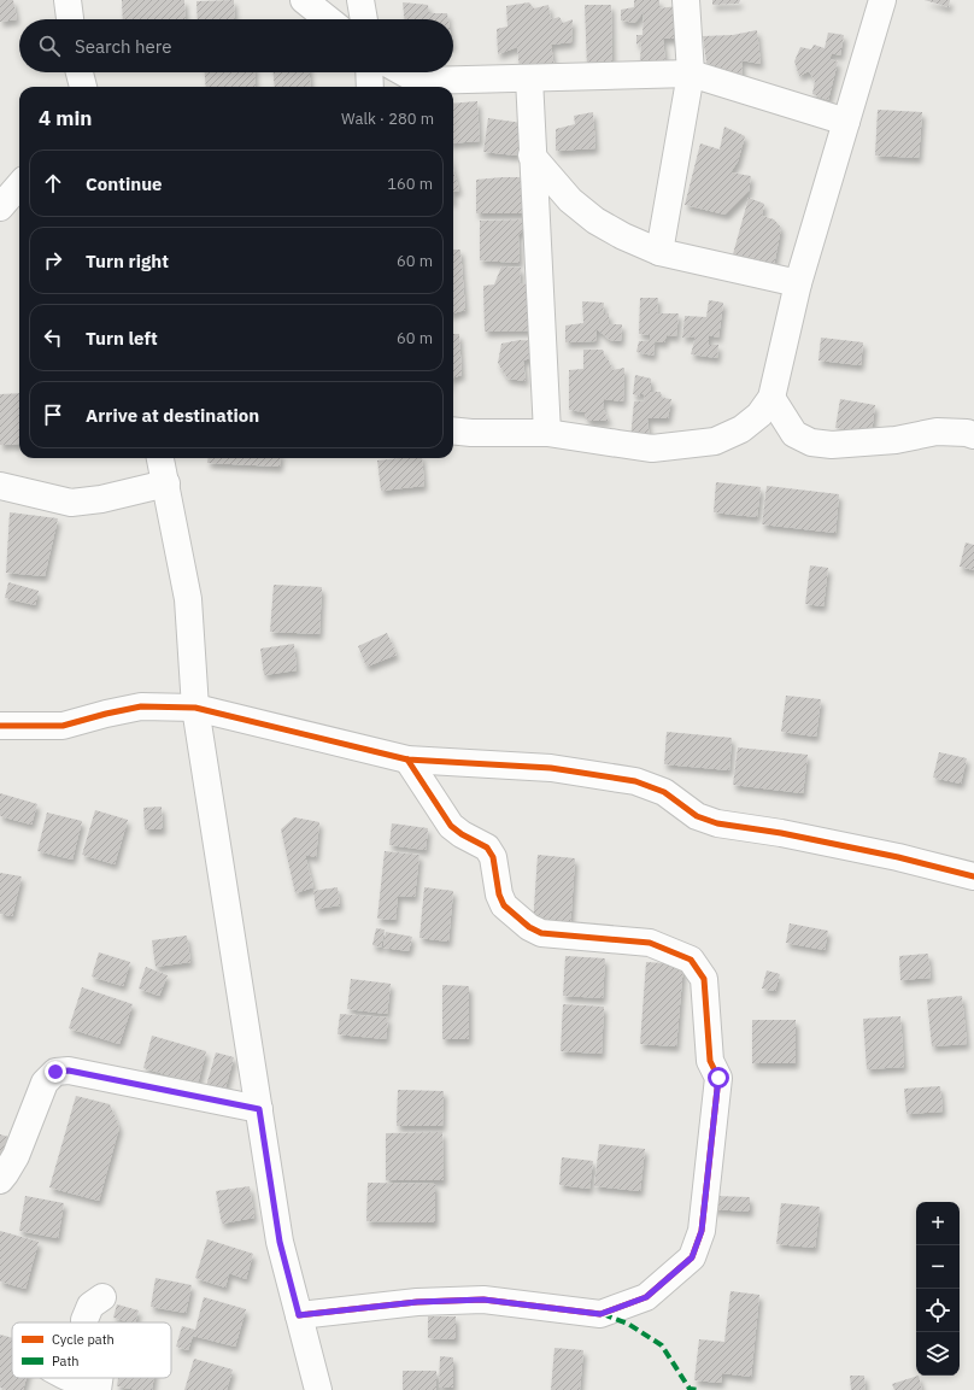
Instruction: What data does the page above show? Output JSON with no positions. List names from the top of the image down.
{
  "legend": ["Cycle path", "Path"],
  "page": {
    "search": "Search here",
    "heading": ["4 min", "Walk · 280 m"],
    "list": [
      ["Continue", "160 m"],
      ["Turn right", "60 m"],
      ["Turn left", "60 m"],
      "Arrive at destination"
    ],
    "map_buttons": ["+", "−"]
  }
}
